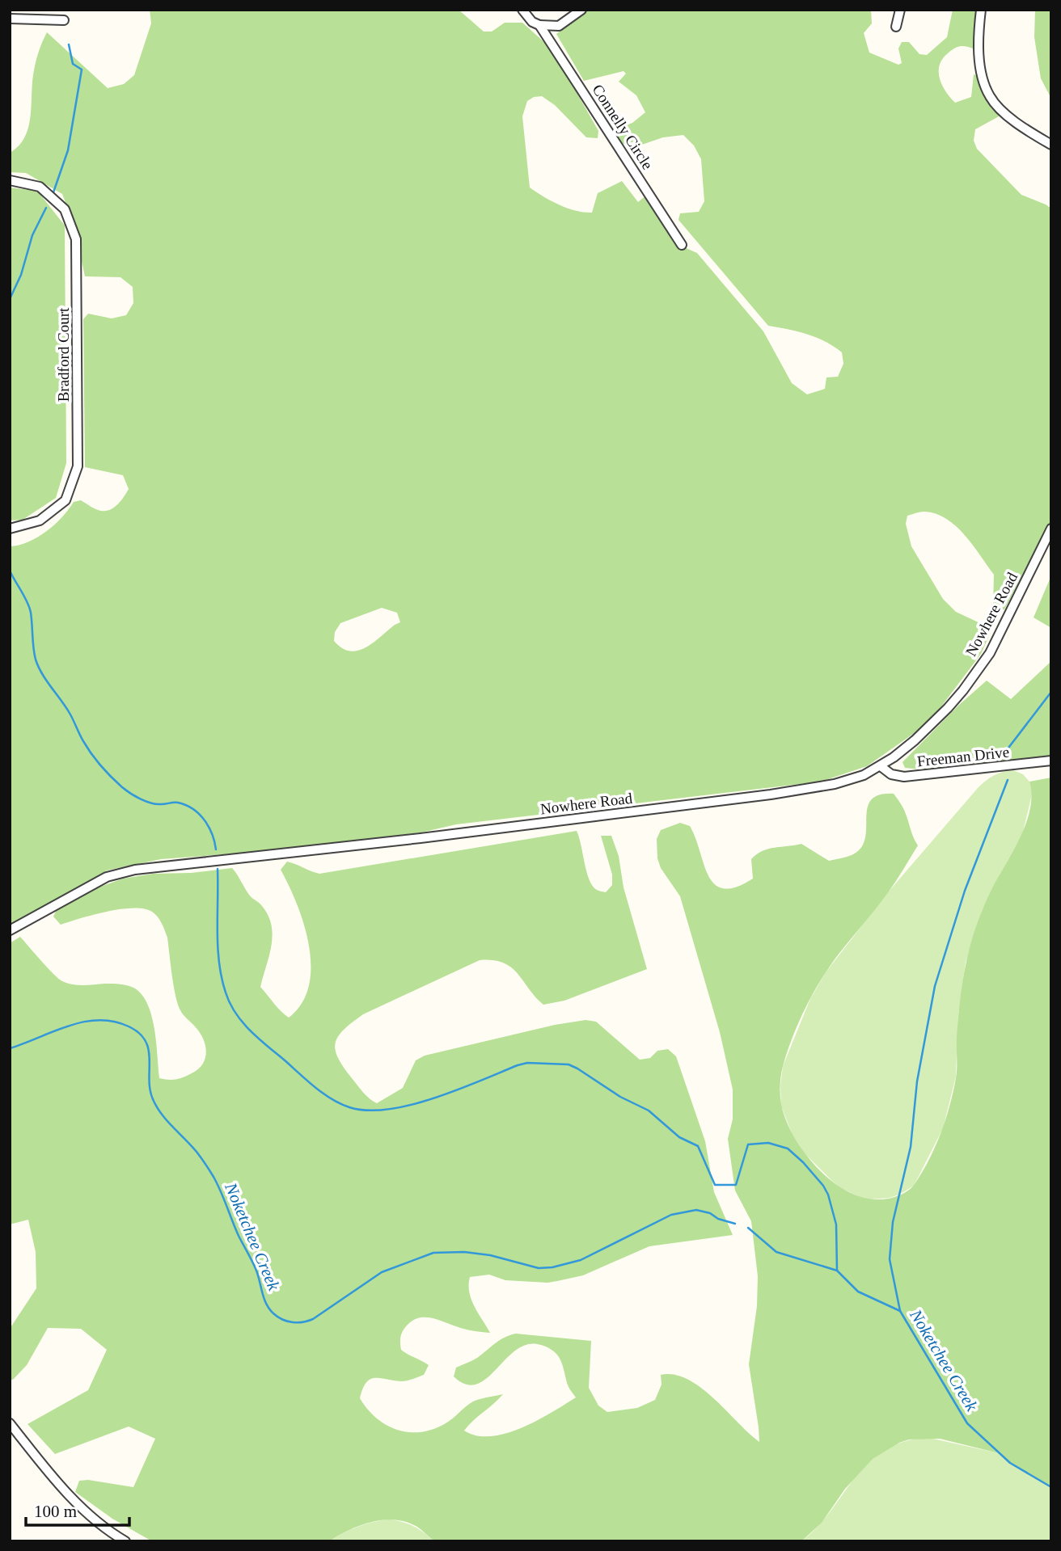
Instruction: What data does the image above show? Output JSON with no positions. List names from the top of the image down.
{
  "streets": {
    "street": [
      "Connelly Circle",
      "Bradford Court",
      "Nowhere Road",
      "Freeman Drive"
    ]
  },
  "crossings": [
    ["Nowhere Road", "Freeman Drive"]
  ],
  "water": ["Noketchee Creek"],
  "scale_bar": "100 m"
}
